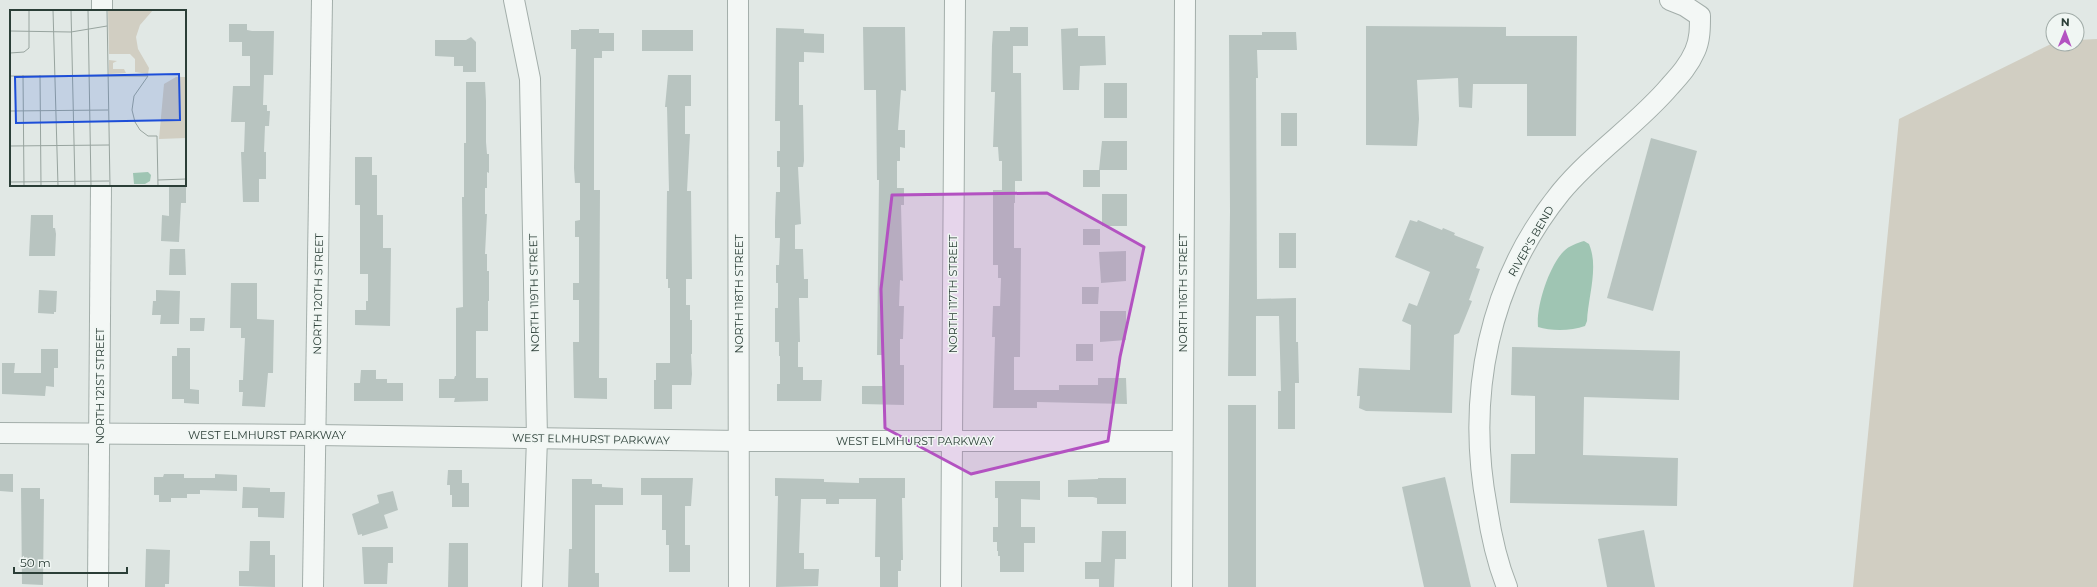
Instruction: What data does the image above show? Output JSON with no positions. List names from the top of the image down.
{
  "streets": {
    "street": [
      "RIVER'S BEND",
      "NORTH 119TH STREET",
      "NORTH 116TH STREET",
      "NORTH 120TH STREET",
      "NORTH 118TH STREET",
      "NORTH 117TH STREET",
      "NORTH 121ST STREET",
      "WEST ELMHURST PARKWAY"
    ]
  },
  "crossings": [
    ["NORTH 119TH STREET", "WEST ELMHURST PARKWAY"],
    ["NORTH 116TH STREET", "WEST ELMHURST PARKWAY"],
    ["NORTH 120TH STREET", "WEST ELMHURST PARKWAY"],
    ["NORTH 118TH STREET", "WEST ELMHURST PARKWAY"],
    ["NORTH 117TH STREET", "WEST ELMHURST PARKWAY"],
    ["NORTH 121ST STREET", "WEST ELMHURST PARKWAY"]
  ],
  "scale_bar": "50 m",
  "north": "top"
}
